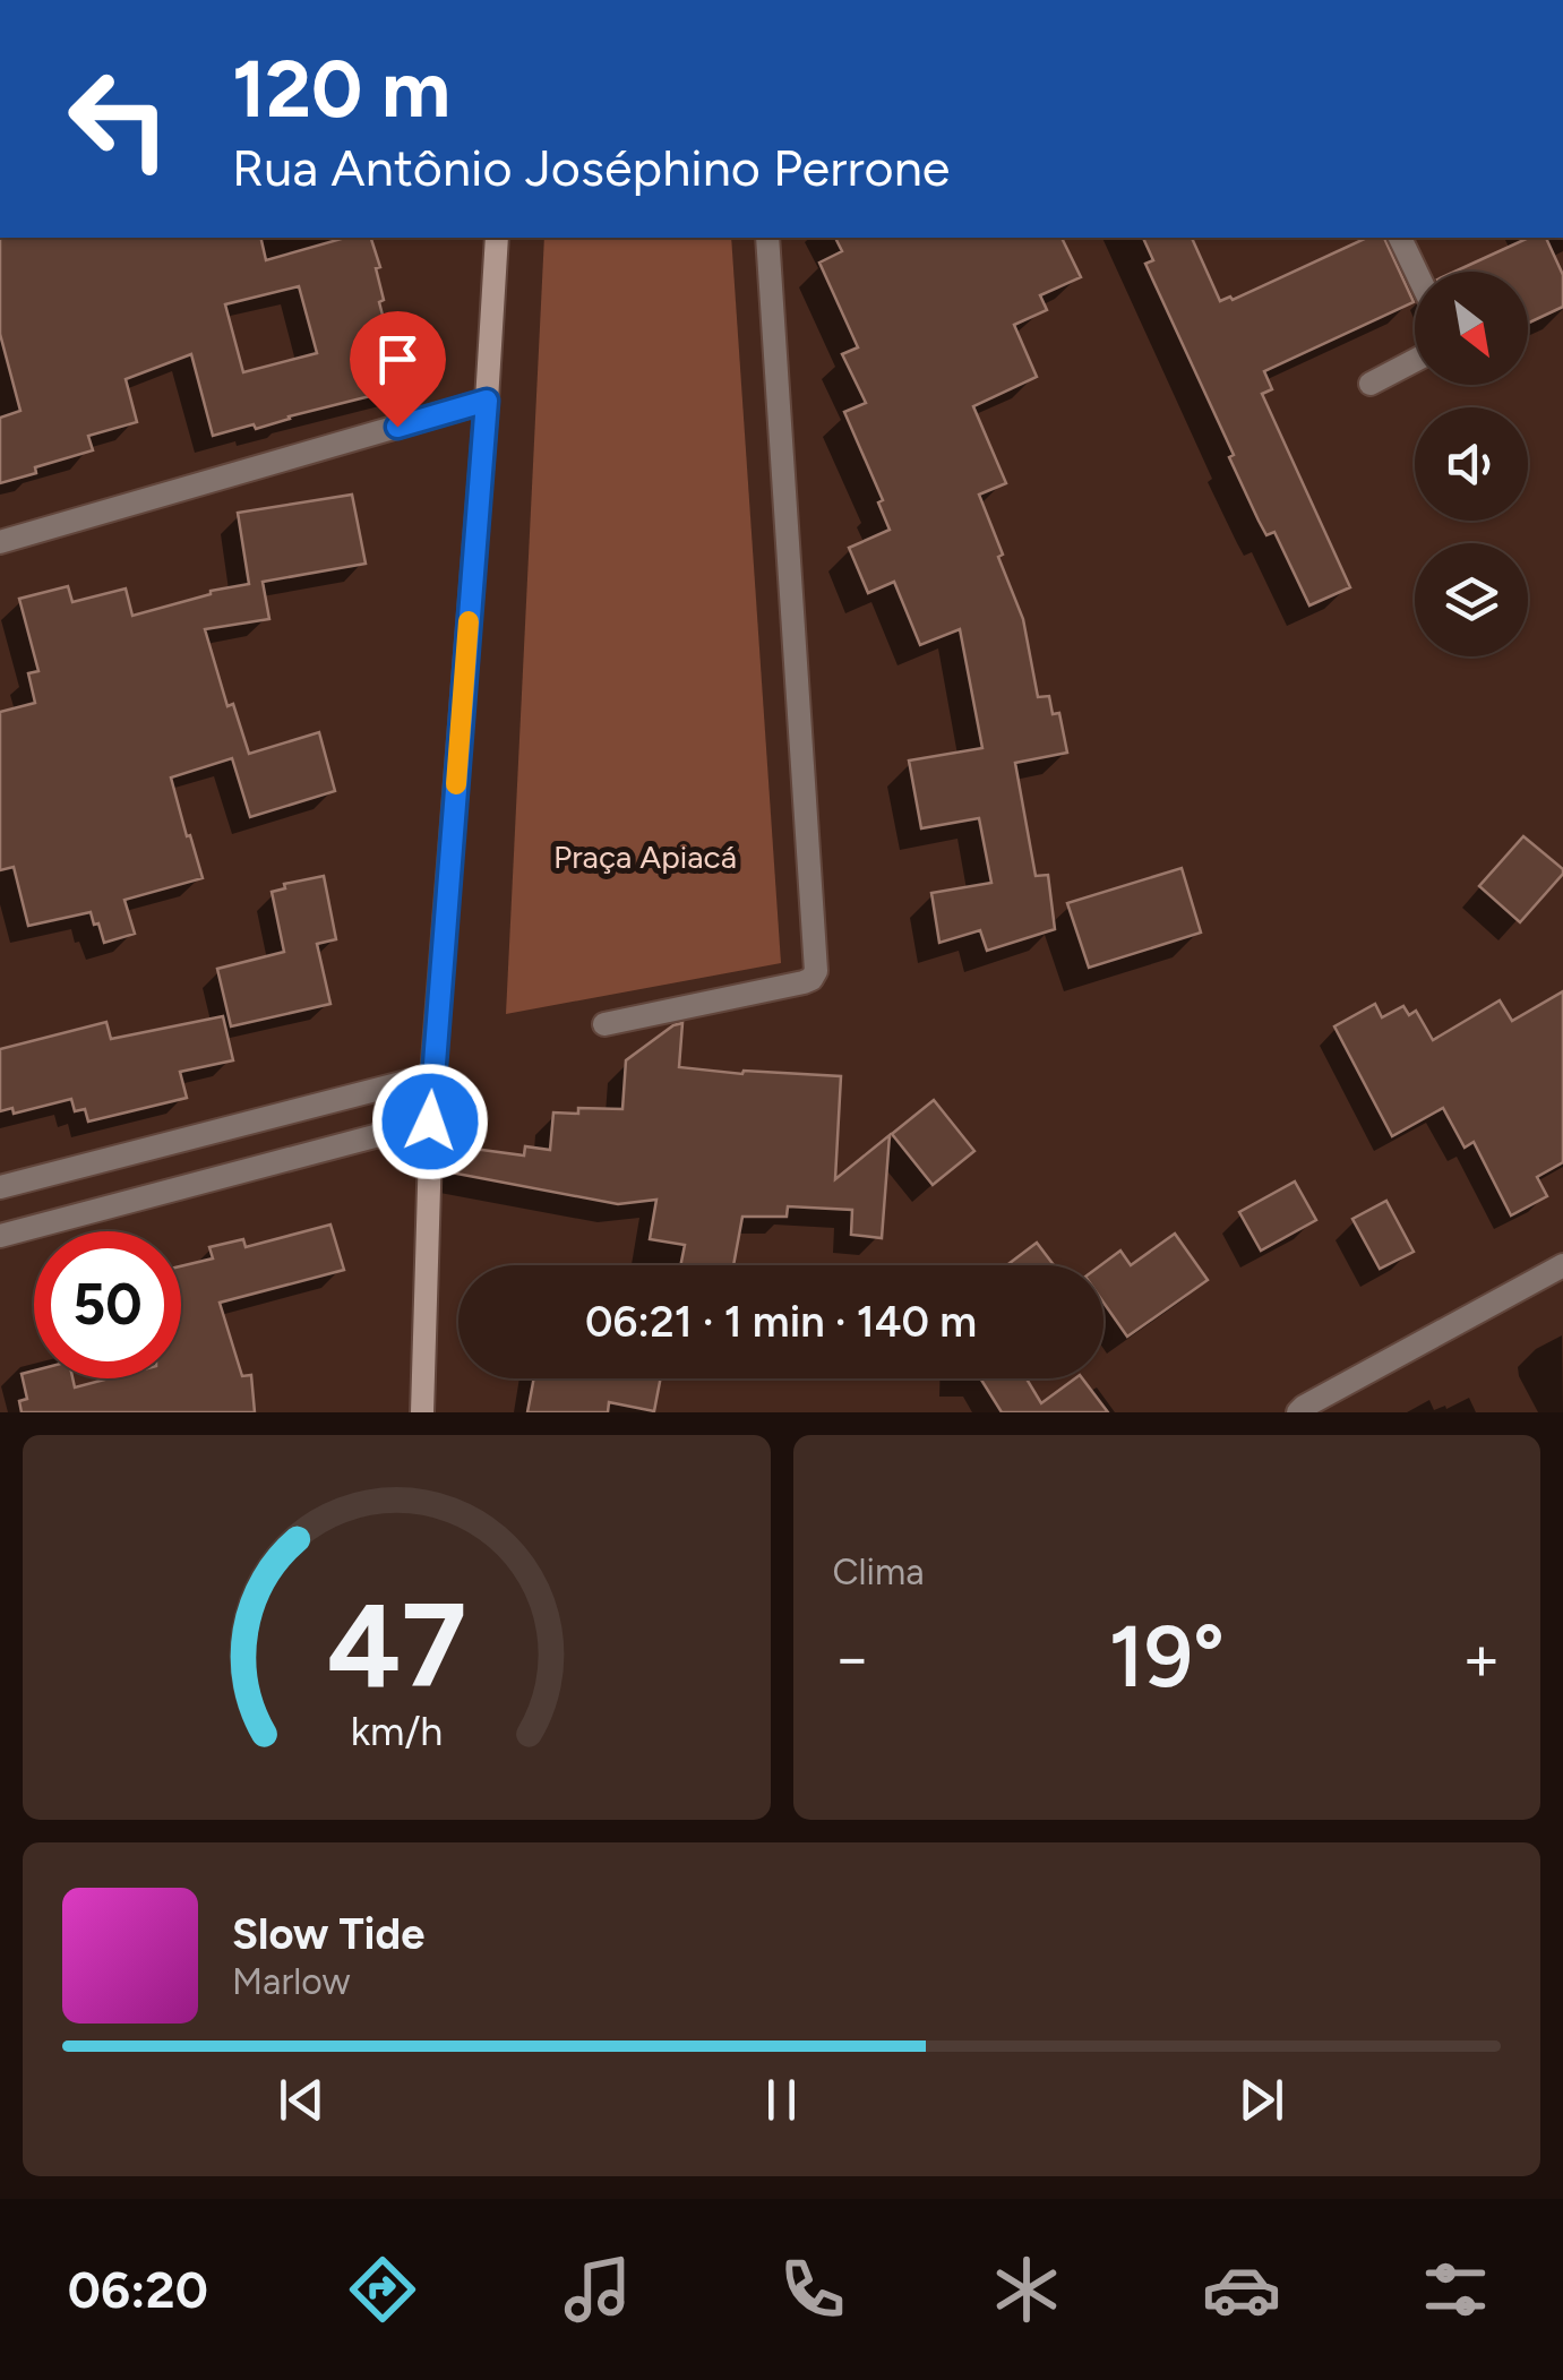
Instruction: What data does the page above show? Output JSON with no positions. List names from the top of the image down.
{
  "parks": ["Praça Apiacá"],
  "north": "bottom right",
  "page": {
    "turn": ["120 m", "Rua Antônio Joséphino Perrone"],
    "limit": "50",
    "trip": "06:21 · 1 min · 140 m",
    "tile": "Clima",
    "heat": ["−", "19°", "+"],
    "song": ["Slow Tide", "Marlow"],
    "tabs": "06:20",
    "gauge": ["47", "km/h"]
  }
}
